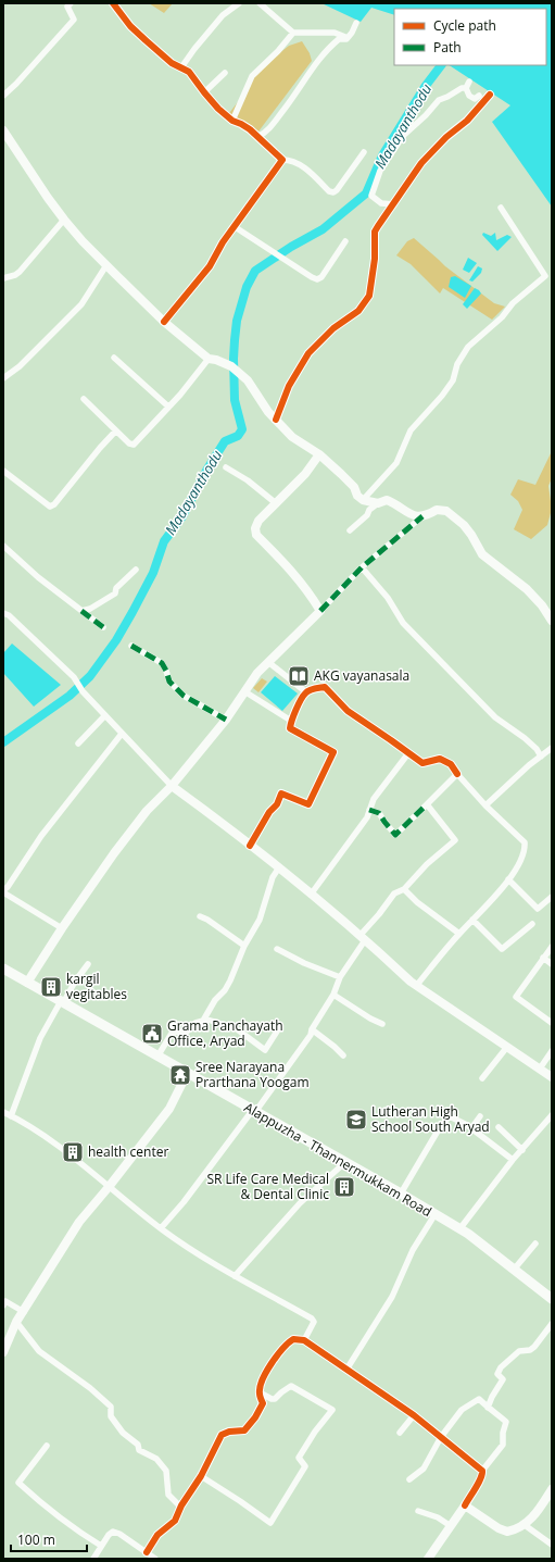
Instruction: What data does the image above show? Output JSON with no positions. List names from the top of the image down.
{
  "streets": {
    "main road": ["Alappuzha - Thannermukkam Road"]
  },
  "water": ["Madayanthodu"],
  "places": {
    "library": ["AKG vayanasala"],
    "building": ["kargil vegitables", "health center", "SR Life Care Medical & Dental Clinic"],
    "public building": ["Grama Panchayath Office, Aryad"],
    "temple": ["Sree Narayana Prarthana Yoogam"],
    "school or university": ["Lutheran High School South Aryad"]
  },
  "legend": ["Cycle path", "Path"],
  "scale_bar": "100 m"
}
